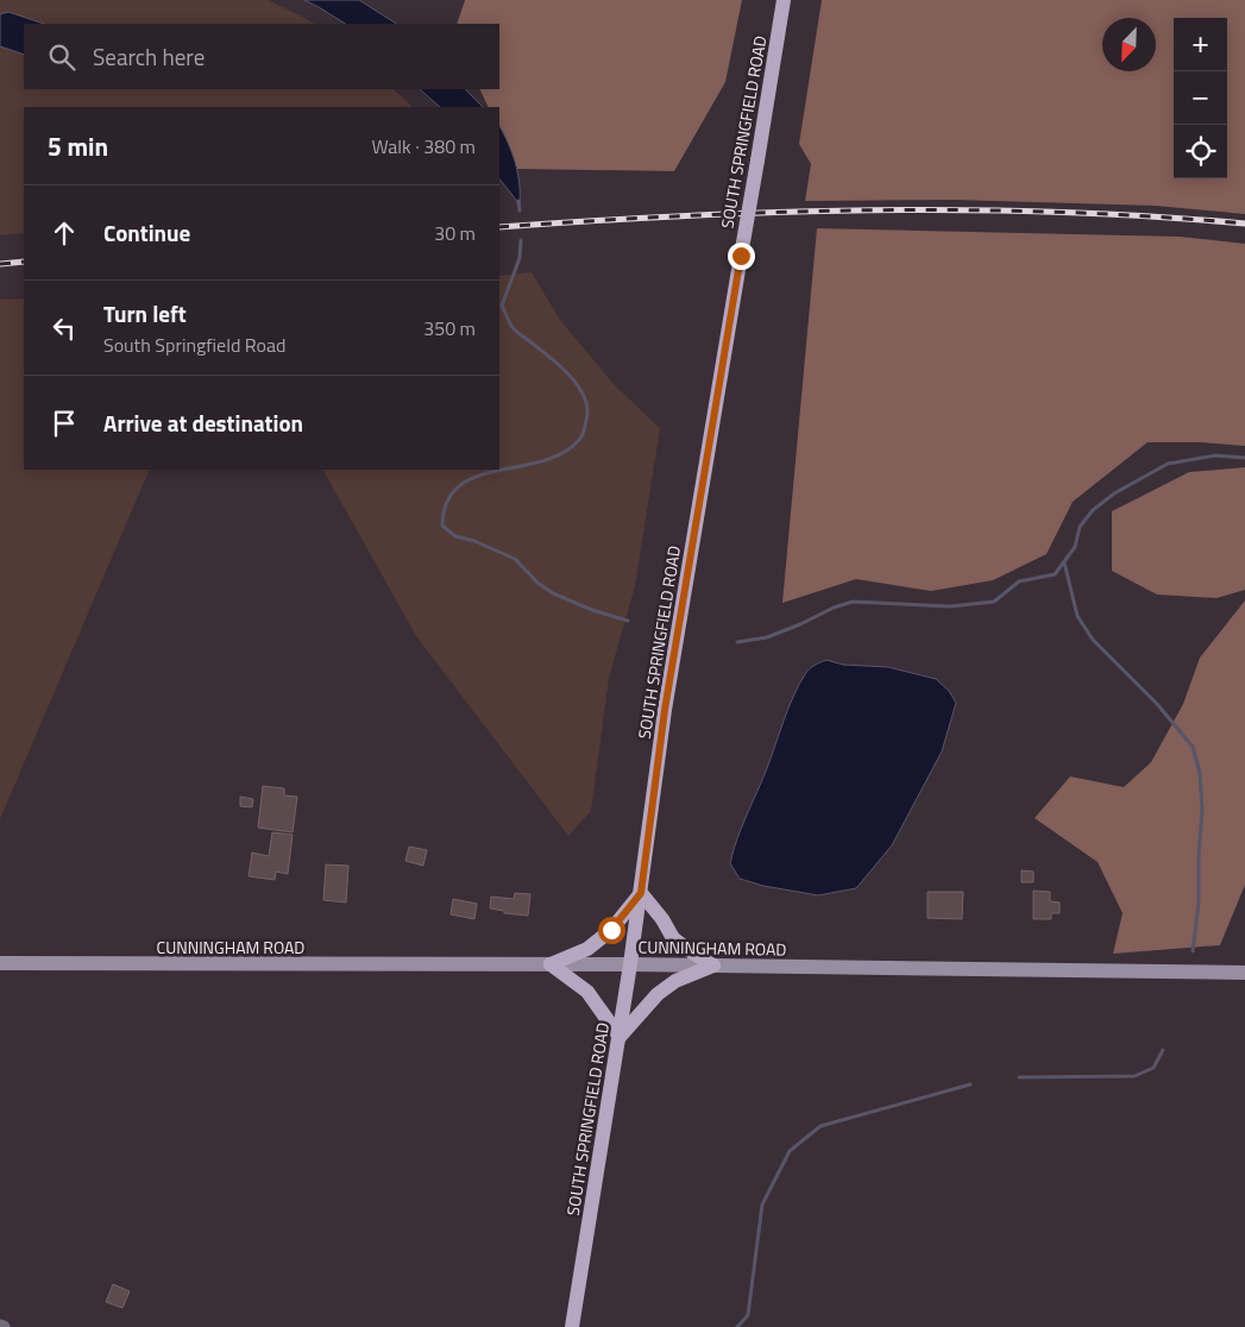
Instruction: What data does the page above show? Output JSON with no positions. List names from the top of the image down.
{
  "streets": {
    "main road": ["SOUTH SPRINGFIELD ROAD", "CUNNINGHAM ROAD"]
  },
  "crossings": [
    ["SOUTH SPRINGFIELD ROAD", "CUNNINGHAM ROAD"]
  ],
  "north": "bottom left",
  "page": {
    "map_buttons": ["+", "−"],
    "search": "Search here",
    "heading": ["5 min", "Walk · 380 m"],
    "list": [
      ["Continue", "30 m"],
      ["Turn left", "South Springfield Road", "350 m"],
      "Arrive at destination"
    ]
  }
}
